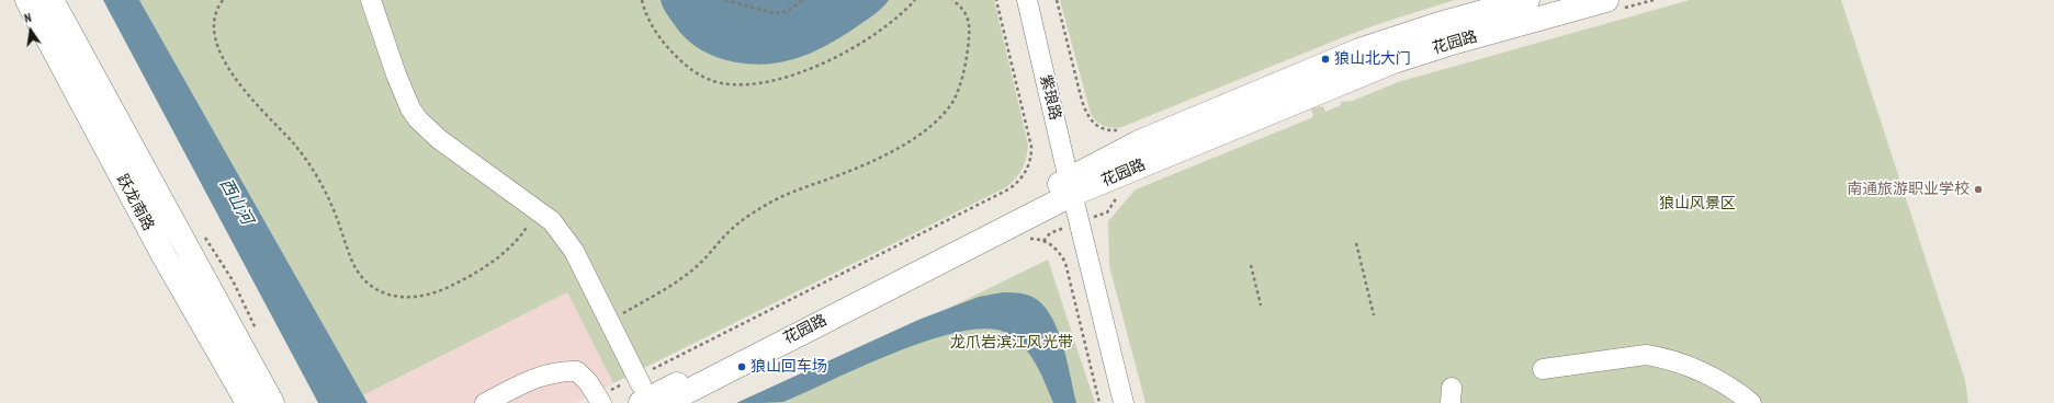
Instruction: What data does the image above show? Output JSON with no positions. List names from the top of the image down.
{
  "streets": {
    "main road": ["花园路", "跃龙南路"],
    "street": ["紫琅路"]
  },
  "crossings": [
    ["花园路", "紫琅路"]
  ],
  "water": ["西山河"],
  "parks": ["狼山风景区", "龙爪岩滨江风光带"],
  "places": ["狼山北大门", "南通旅游职业学校", "狼山回车场"],
  "north": "top"
}
